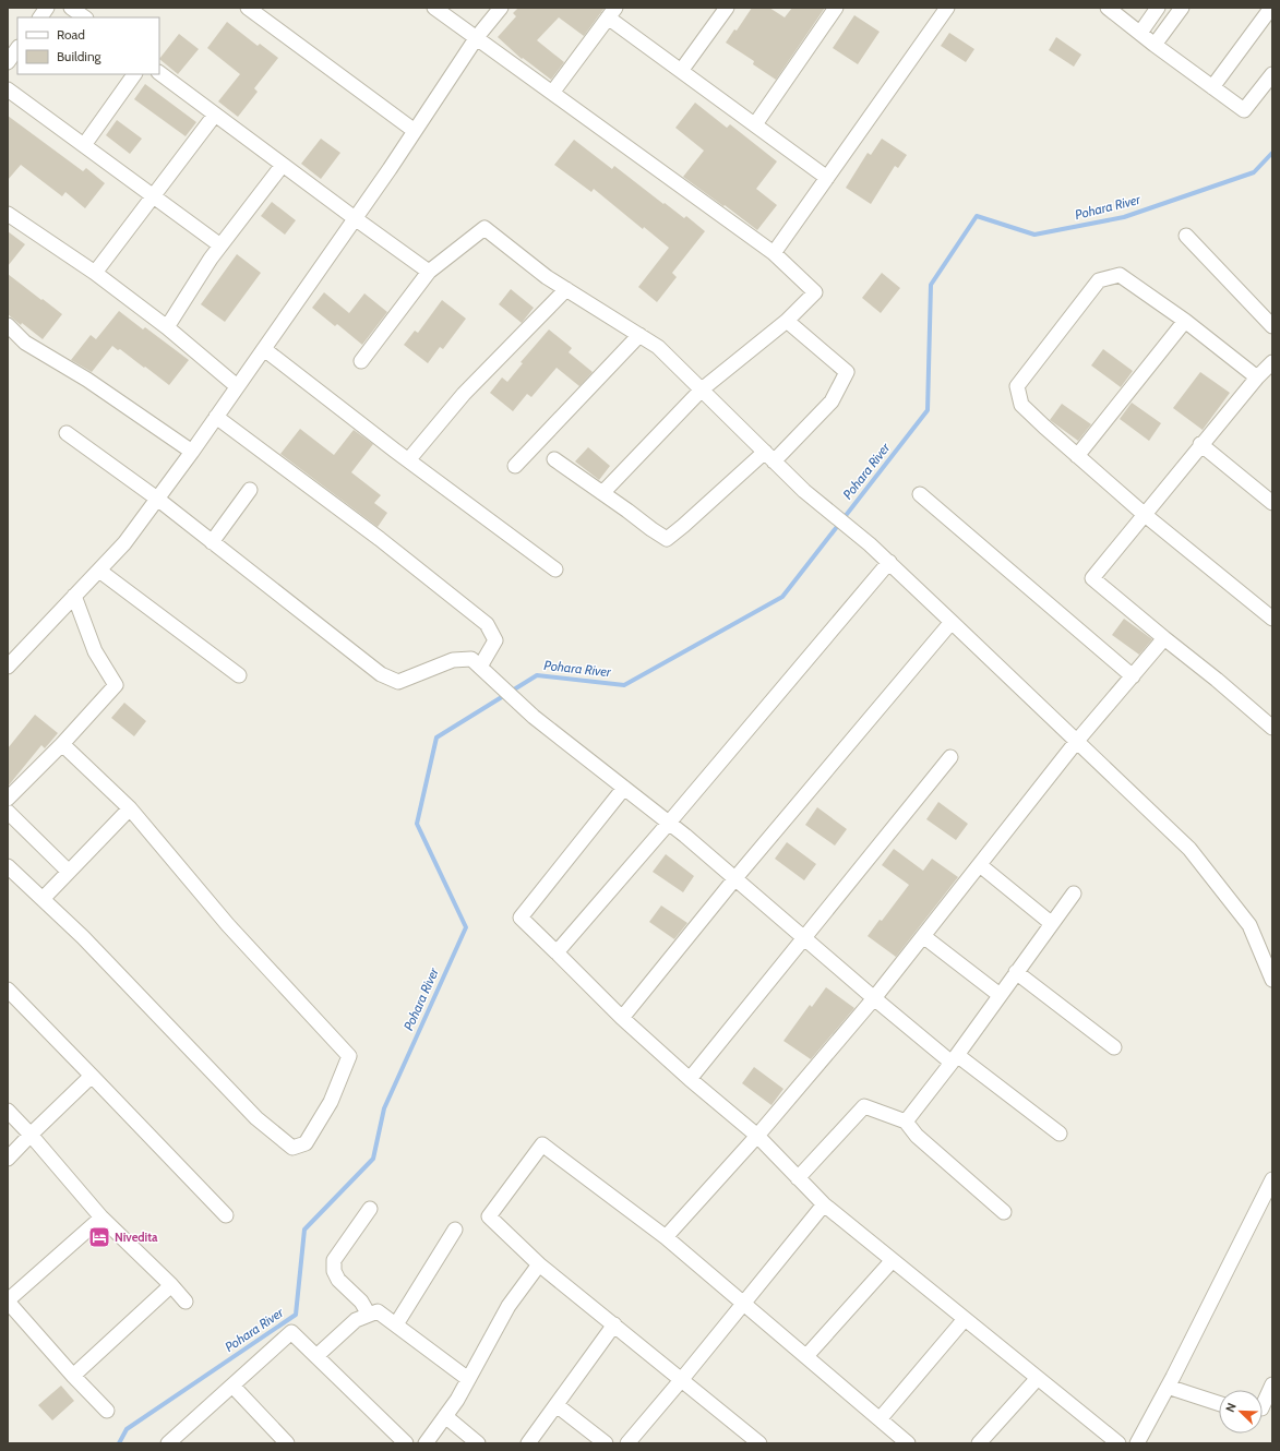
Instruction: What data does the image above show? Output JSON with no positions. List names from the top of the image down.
{
  "water": ["Pohara River"],
  "places": {
    "hotel": ["Nivedita"]
  },
  "legend": ["Road", "Building"],
  "north": "top left"
}
